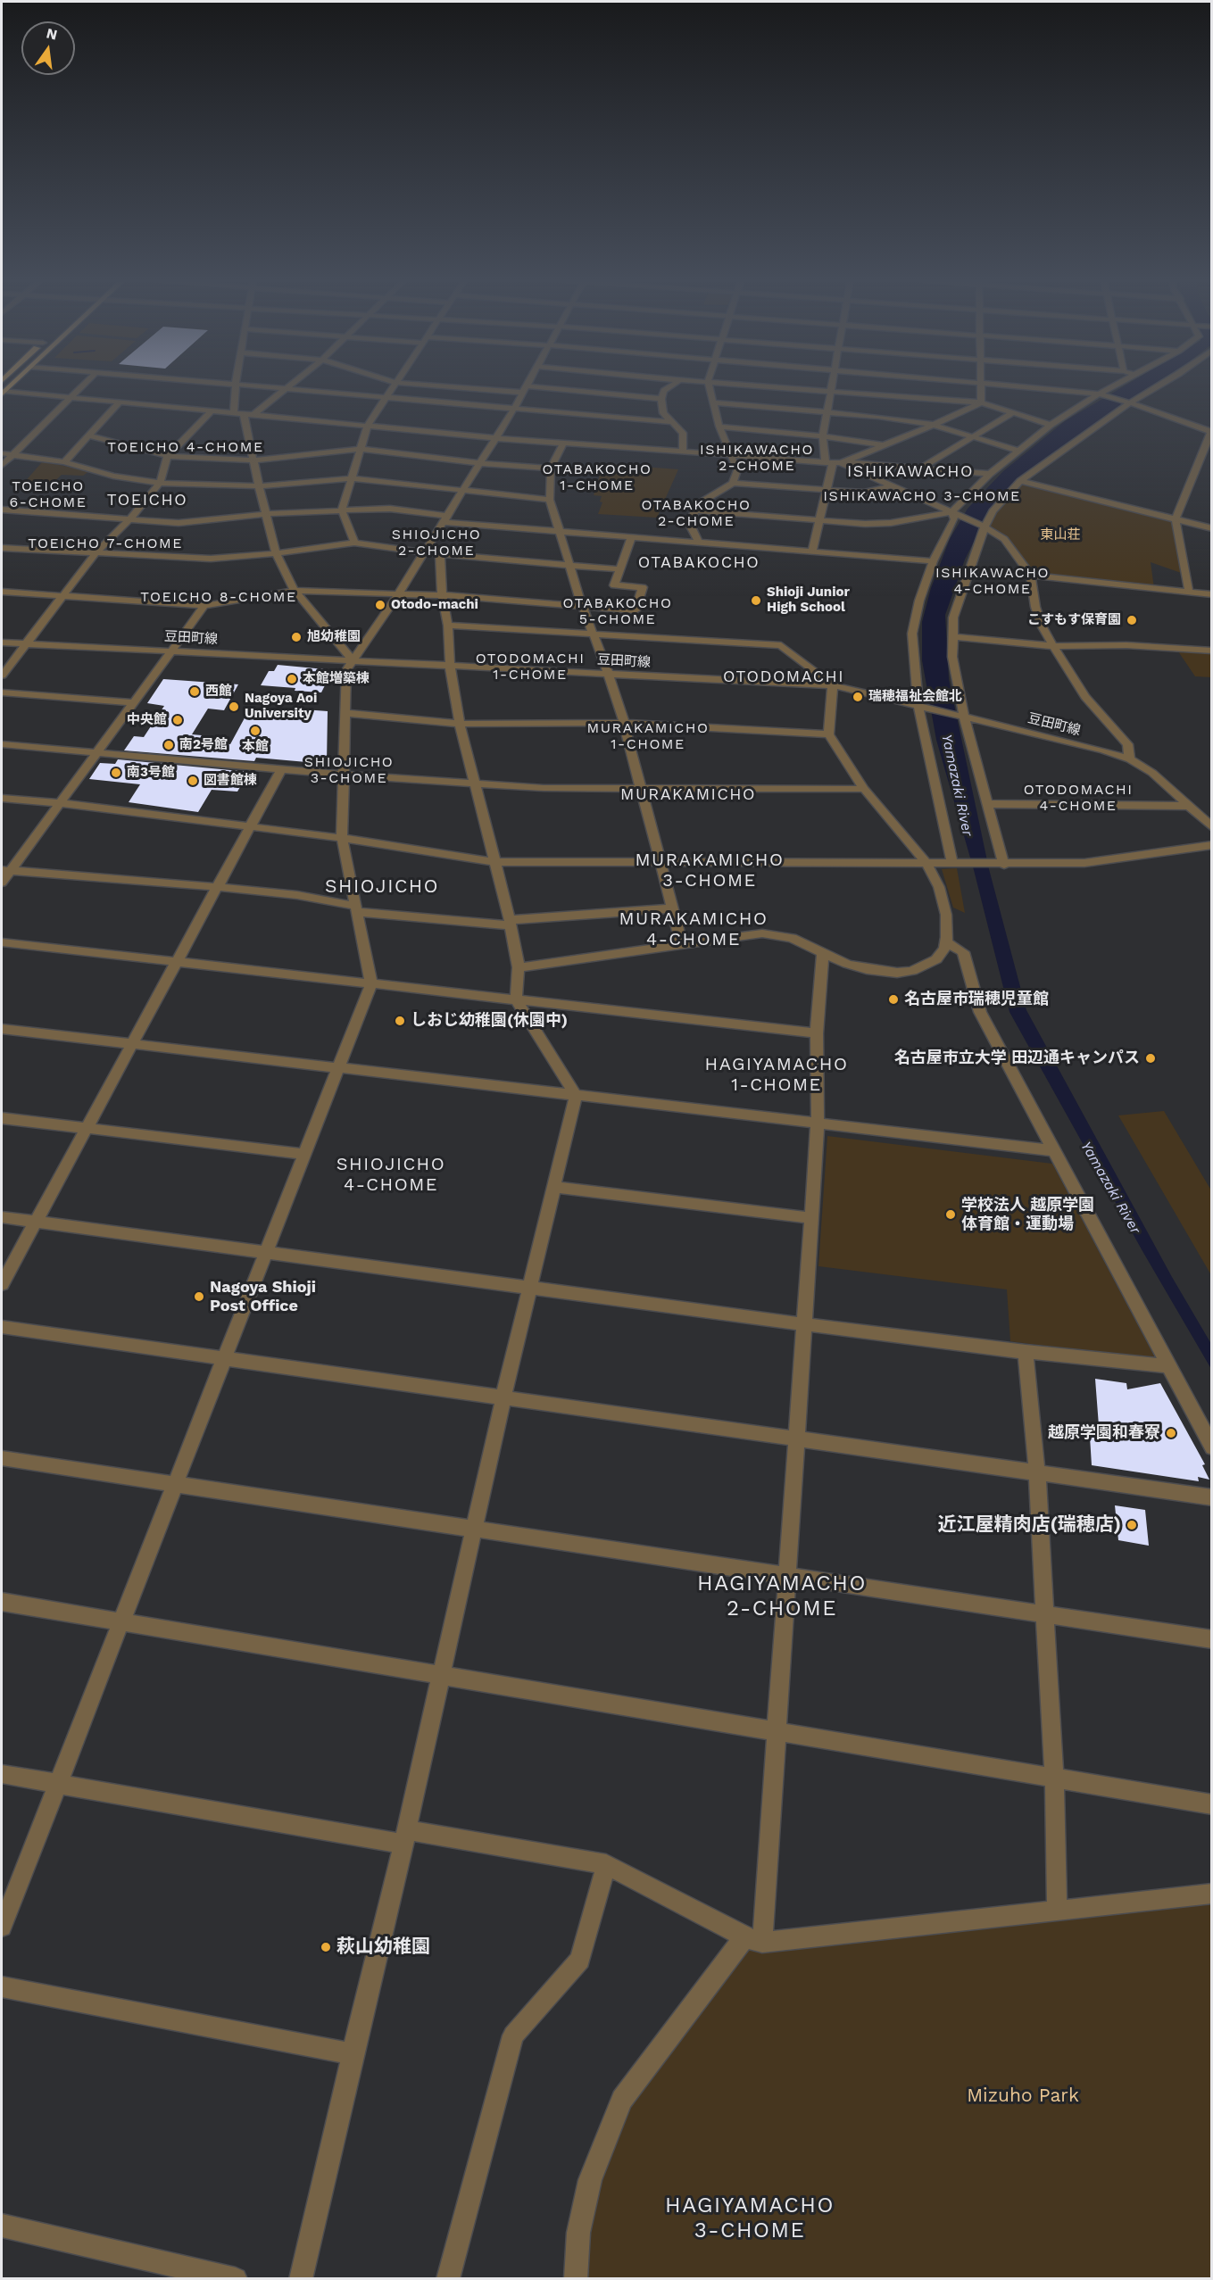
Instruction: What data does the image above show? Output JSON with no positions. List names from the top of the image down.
{
  "streets": {
    "street": ["豆田町線"]
  },
  "districts": [
    "TOEICHO 4-CHOME",
    "ISHIKAWACHO 2-CHOME",
    "OTABAKOCHO 1-CHOME",
    "ISHIKAWACHO",
    "TOEICHO 6-CHOME",
    "ISHIKAWACHO 3-CHOME",
    "TOEICHO",
    "OTABAKOCHO 2-CHOME",
    "SHIOJICHO 2-CHOME",
    "TOEICHO 7-CHOME",
    "OTABAKOCHO",
    "ISHIKAWACHO 4-CHOME",
    "TOEICHO 8-CHOME",
    "OTABAKOCHO 5-CHOME",
    "OTODOMACHI 1-CHOME",
    "OTODOMACHI",
    "MURAKAMICHO 1-CHOME",
    "SHIOJICHO 3-CHOME",
    "OTODOMACHI 4-CHOME",
    "MURAKAMICHO",
    "MURAKAMICHO 3-CHOME",
    "SHIOJICHO",
    "MURAKAMICHO 4-CHOME",
    "HAGIYAMACHO 1-CHOME",
    "SHIOJICHO 4-CHOME",
    "HAGIYAMACHO 2-CHOME",
    "HAGIYAMACHO 3-CHOME"
  ],
  "water": ["Yamazaki River"],
  "parks": ["東山荘", "Mizuho Park"],
  "places": [
    "Shioji Junior High School",
    "Otodo-machi",
    "こすもす保育園",
    "旭幼稚園",
    "本館増築棟",
    "西館",
    "瑞穂福祉会館北",
    "Nagoya Aoi University",
    "中央館",
    "本館",
    "南2号館",
    "南3号館",
    "図書館棟",
    "名古屋市瑞穂児童館",
    "しおじ幼稚園(休園中)",
    "名古屋市立大学 田辺通キャンパス",
    "学校法人 越原学園 体育館・運動場",
    "Nagoya Shioji Post Office",
    "越原学園和春寮",
    "近江屋精肉店(瑞穂店)",
    "萩山幼稚園"
  ],
  "north": "top"
}
